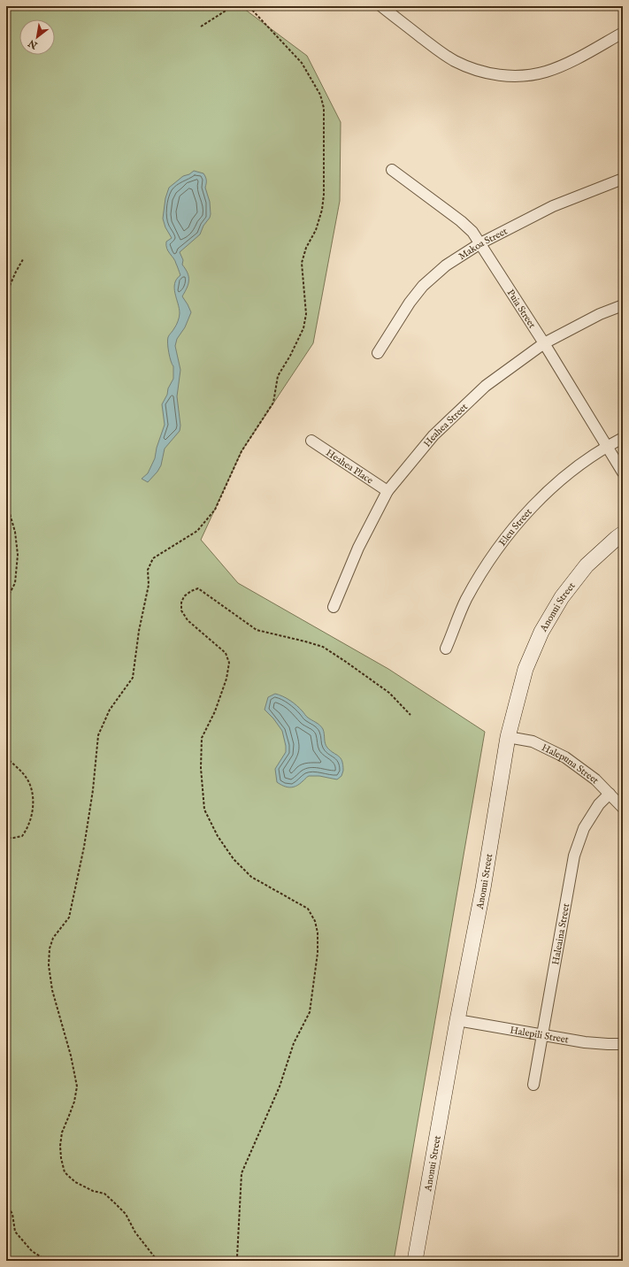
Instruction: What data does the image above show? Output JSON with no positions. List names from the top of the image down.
{
  "streets": {
    "street": [
      "Makoa Street",
      "Puia Street",
      "Heahea Street",
      "Heahea Place",
      "Eleu Street",
      "Anonui Street",
      "Halepuna Street",
      "Haleaina Street",
      "Halepili Street"
    ]
  },
  "crossings": [
    ["Makoa Street", "Puia Street"],
    ["Puia Street", "Heahea Street"],
    ["Puia Street", "Eleu Street"],
    ["Heahea Street", "Heahea Place"],
    ["Anonui Street", "Halepuna Street"],
    ["Anonui Street", "Halepili Street"],
    ["Halepuna Street", "Haleaina Street"],
    ["Haleaina Street", "Halepili Street"]
  ],
  "north": "bottom left"
}
